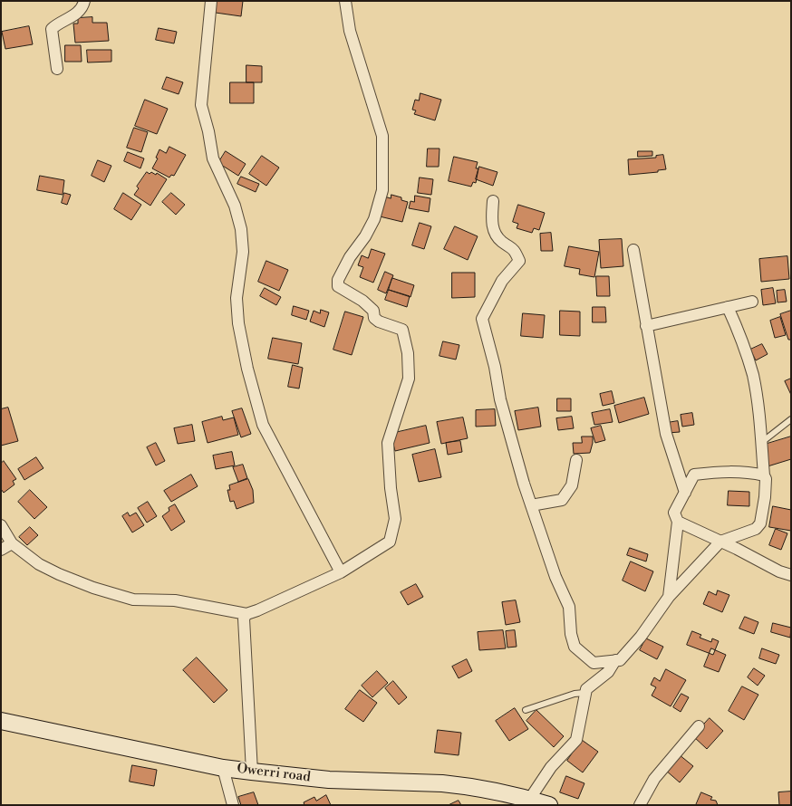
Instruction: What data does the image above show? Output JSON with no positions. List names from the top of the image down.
{
  "streets": {
    "main road": ["Owerri road"]
  }
}
